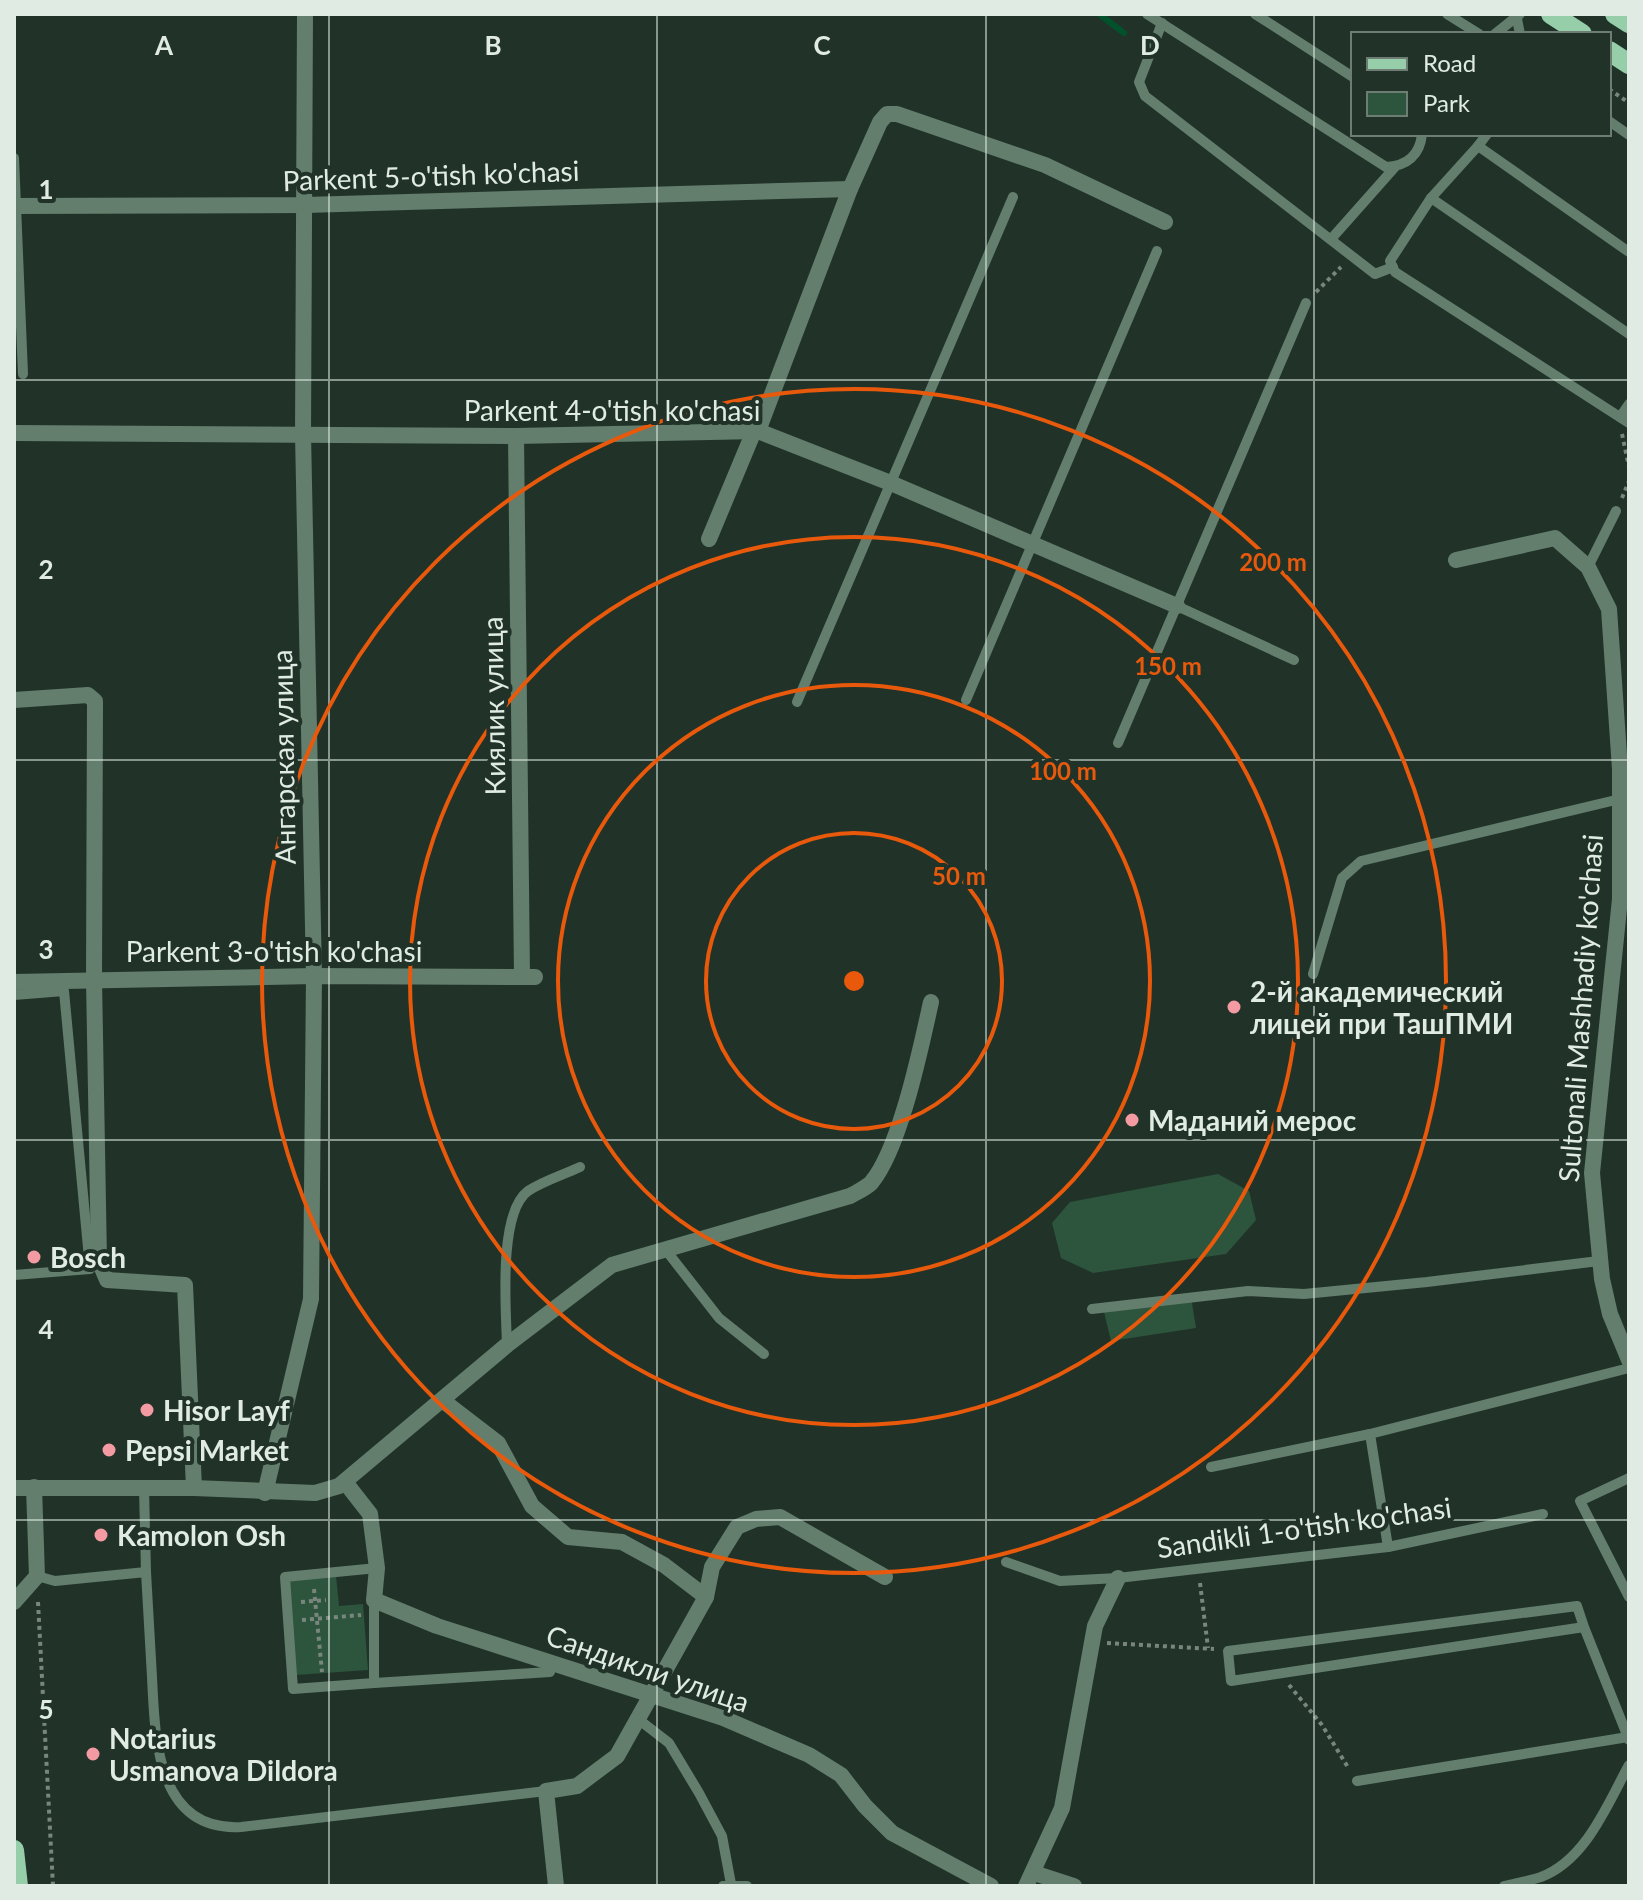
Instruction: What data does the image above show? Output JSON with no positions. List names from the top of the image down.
{
  "streets": {
    "street": [
      "Parkent 5-o'tish ko'chasi",
      "Parkent 4-o'tish ko'chasi",
      "Киялик улица",
      "Ангарская улица",
      "Parkent 3-o'tish ko'chasi",
      "Sultonali Mashhadiy ko'chasi",
      "Сандикли улица"
    ],
    "lane": ["Sandikli 1-o'tish ko'chasi"]
  },
  "crossings": [
    ["Parkent 5-o'tish ko'chasi", "Ангарская улица"],
    ["Parkent 4-o'tish ko'chasi", "Киялик улица"],
    ["Parkent 4-o'tish ko'chasi", "Ангарская улица"],
    ["Киялик улица", "Parkent 3-o'tish ko'chasi"],
    ["Ангарская улица", "Parkent 3-o'tish ko'chasi"]
  ],
  "places": [
    "2-й академический лицей при ТашПМИ",
    "Маданий мерос",
    "Bosch",
    "Hisor Layf",
    "Pepsi Market",
    "Kamolon Osh",
    "Notarius Usmanova Dildora"
  ],
  "legend": ["Road", "Park"],
  "grid": {
    "columns": [
      "A",
      "B",
      "C",
      "D"
    ],
    "rows": [
      "1",
      "2",
      "3",
      "4",
      "5"
    ]
  },
  "rings": [
    "200 m",
    "150 m",
    "100 m",
    "50 m"
  ]
}
